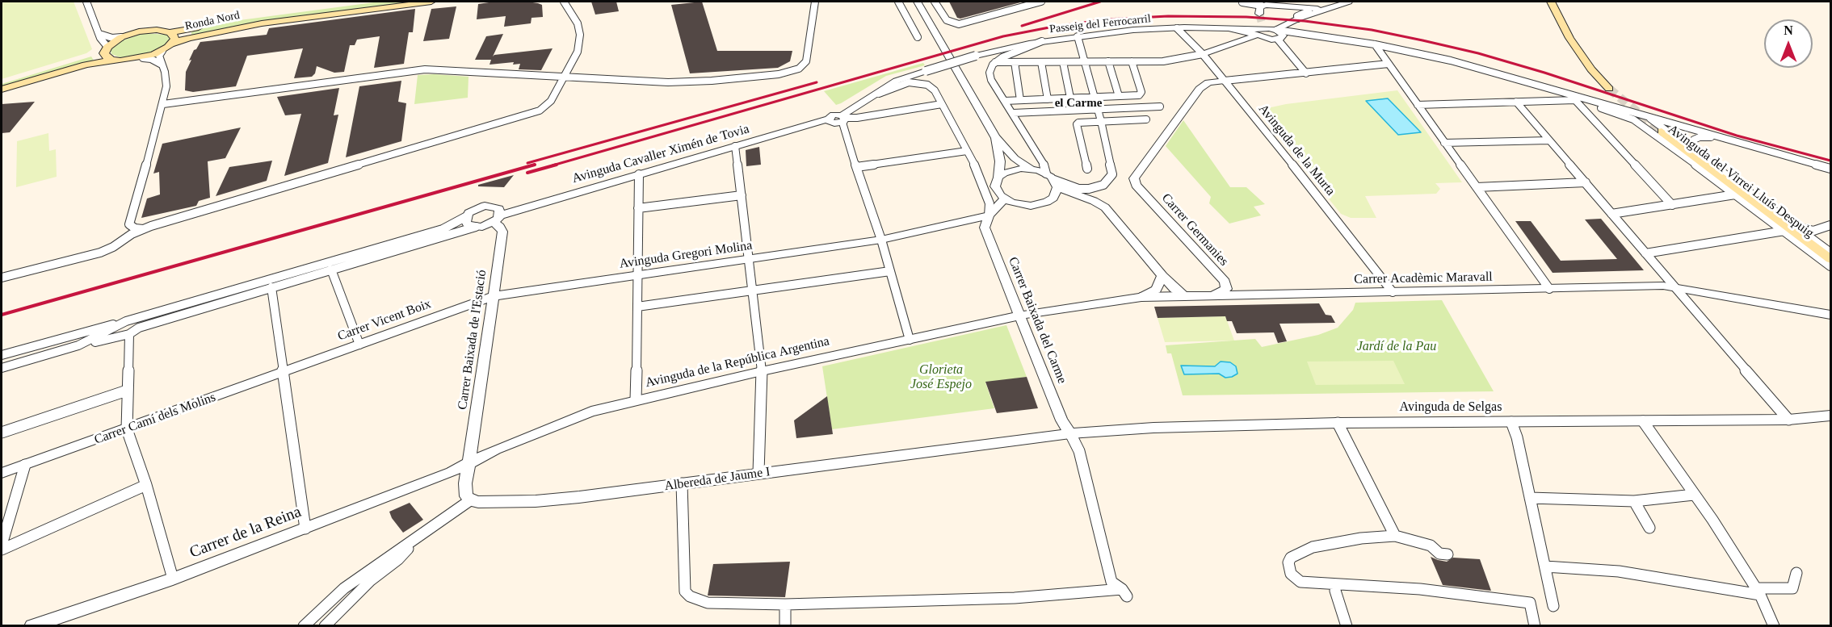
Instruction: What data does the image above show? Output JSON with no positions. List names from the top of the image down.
{
  "streets": {
    "main road": ["Ronda Nord", "Avinguda del Virrei Lluís Despuig"],
    "street": [
      "Passeig del Ferrocarril",
      "Avinguda de la Murta",
      "Avinguda Cavaller Ximén de Tovia",
      "Carrer Germanies",
      "Avinguda Gregori Molina",
      "Carrer Acadèmic Maravall",
      "Carrer Vicent Boix",
      "Carrer Baixada del Carme",
      "Carrer Baixada de l'Estació",
      "Avinguda de la República Argentina",
      "Avinguda de Selgas",
      "Carrer Camí dels Molins",
      "Albereda de Jaume I",
      "Carrer de la Reina"
    ]
  },
  "crossings": [
    ["Passeig del Ferrocarril", "Avinguda de la Murta"],
    ["Passeig del Ferrocarril", "Avinguda del Virrei Lluís Despuig"],
    ["Avinguda de la Murta", "Carrer Germanies"],
    ["Avinguda de la Murta", "Carrer Acadèmic Maravall"],
    ["Avinguda Cavaller Ximén de Tovia", "Carrer Baixada de l'Estació"],
    ["Carrer Germanies", "Carrer Acadèmic Maravall"],
    ["Avinguda Gregori Molina", "Carrer Vicent Boix"],
    ["Avinguda Gregori Molina", "Carrer Baixada del Carme"],
    ["Avinguda Gregori Molina", "Carrer Baixada de l'Estació"],
    ["Carrer Vicent Boix", "Carrer Baixada de l'Estació"],
    ["Carrer Vicent Boix", "Carrer Camí dels Molins"],
    ["Carrer Baixada del Carme", "Avinguda de la República Argentina"],
    ["Carrer Baixada del Carme", "Avinguda de Selgas"],
    ["Carrer Baixada del Carme", "Albereda de Jaume I"],
    ["Carrer Baixada de l'Estació", "Avinguda de la República Argentina"],
    ["Carrer Baixada de l'Estació", "Albereda de Jaume I"],
    ["Carrer Baixada de l'Estació", "Carrer de la Reina"],
    ["Avinguda de la República Argentina", "Carrer de la Reina"],
    ["Avinguda de Selgas", "Albereda de Jaume I"]
  ],
  "districts": ["el Carme"],
  "parks": ["Jardí de la Pau", "Glorieta José Espejo"],
  "north": "top"
}
